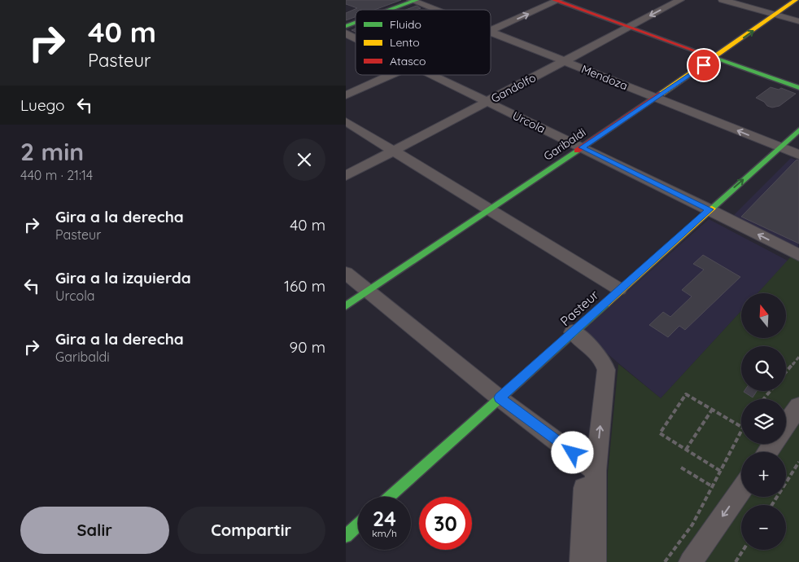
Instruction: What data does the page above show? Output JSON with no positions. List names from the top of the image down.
{
  "streets": {
    "street": [
      "Mendoza",
      "Gandolfo",
      "Urcola",
      "Garibaldi",
      "Pasteur"
    ]
  },
  "crossings": [
    ["Mendoza", "Gandolfo"],
    ["Mendoza", "Garibaldi"],
    ["Mendoza", "Pasteur"],
    ["Gandolfo", "Urcola"],
    ["Urcola", "Garibaldi"],
    ["Urcola", "Pasteur"]
  ],
  "legend": ["Fluido", "Lento", "Atasco"],
  "north": "top",
  "page": {
    "turn": ["40 m", "Pasteur"],
    "then": "Luego",
    "heading": ["2 min", "440 m · 21:14"],
    "list": [
      {
        "name": "Gira a la derecha",
        "note": "Pasteur",
        "value": "40 m"
      },
      {
        "name": "Gira a la izquierda",
        "note": "Urcola",
        "value": "160 m"
      },
      {
        "name": "Gira a la derecha",
        "note": "Garibaldi",
        "value": "90 m"
      }
    ],
    "map_buttons": ["+", "−"],
    "speed": "24 km/h",
    "limit": "30",
    "buttons": ["Salir", "Compartir"]
  }
}
